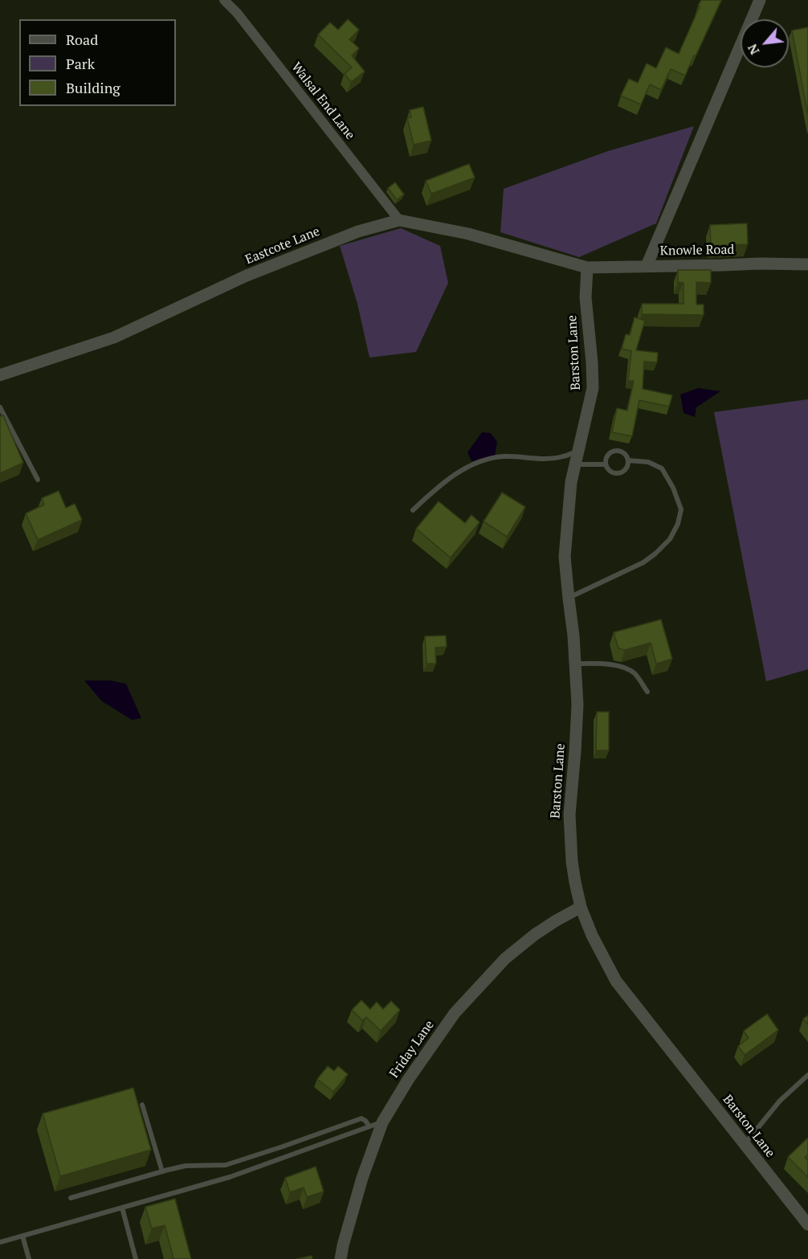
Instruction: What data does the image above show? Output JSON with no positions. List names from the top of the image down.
{
  "streets": {
    "street": [
      "Walsal End Lane",
      "Eastcote Lane",
      "Knowle Road",
      "Barston Lane",
      "Friday Lane"
    ]
  },
  "crossings": [
    ["Walsal End Lane", "Eastcote Lane"],
    ["Eastcote Lane", "Knowle Road"],
    ["Eastcote Lane", "Barston Lane"],
    ["Knowle Road", "Barston Lane"],
    ["Barston Lane", "Friday Lane"]
  ],
  "legend": ["Road", "Park", "Building"],
  "north": "bottom left"
}
